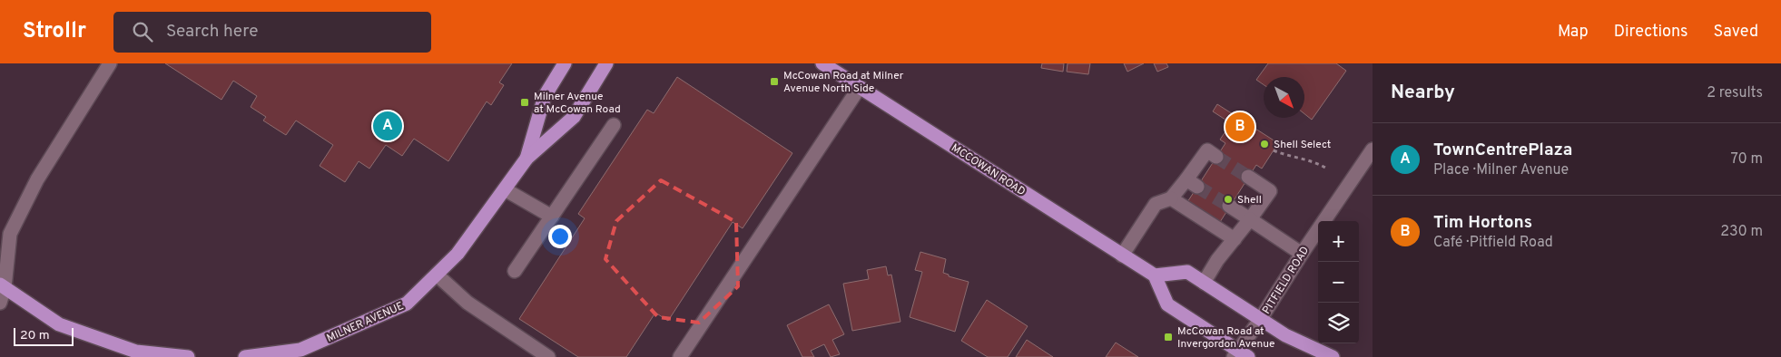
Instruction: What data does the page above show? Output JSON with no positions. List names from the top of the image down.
{
  "streets": {
    "main road": ["MCCOWAN ROAD", "MILNER AVENUE"],
    "street": ["PITFIELD ROAD"]
  },
  "places": {
    "transit": ["McCowan Road at Milner Avenue North Side", "Milner Avenue at McCowan Road", "McCowan Road at Invergordon Avenue"],
    "other": ["Shell Select", "Shell"]
  },
  "scale_bar": "20 m",
  "north": "bottom right",
  "page": {
    "header": "Strollr",
    "search": "Search here",
    "nav": ["Map", "Directions", "Saved"],
    "heading": ["Nearby", "2 results"],
    "pins": ["A", "B"],
    "list": [
      {
        "mark": "A",
        "name": "TownCentrePlaza",
        "note": "Place · Milner Avenue",
        "value": "70 m"
      },
      {
        "mark": "B",
        "name": "Tim Hortons",
        "note": "Café · Pitfield Road",
        "value": "230 m"
      }
    ],
    "map_buttons": ["+", "−"],
    "scale": "20 m"
  }
}
